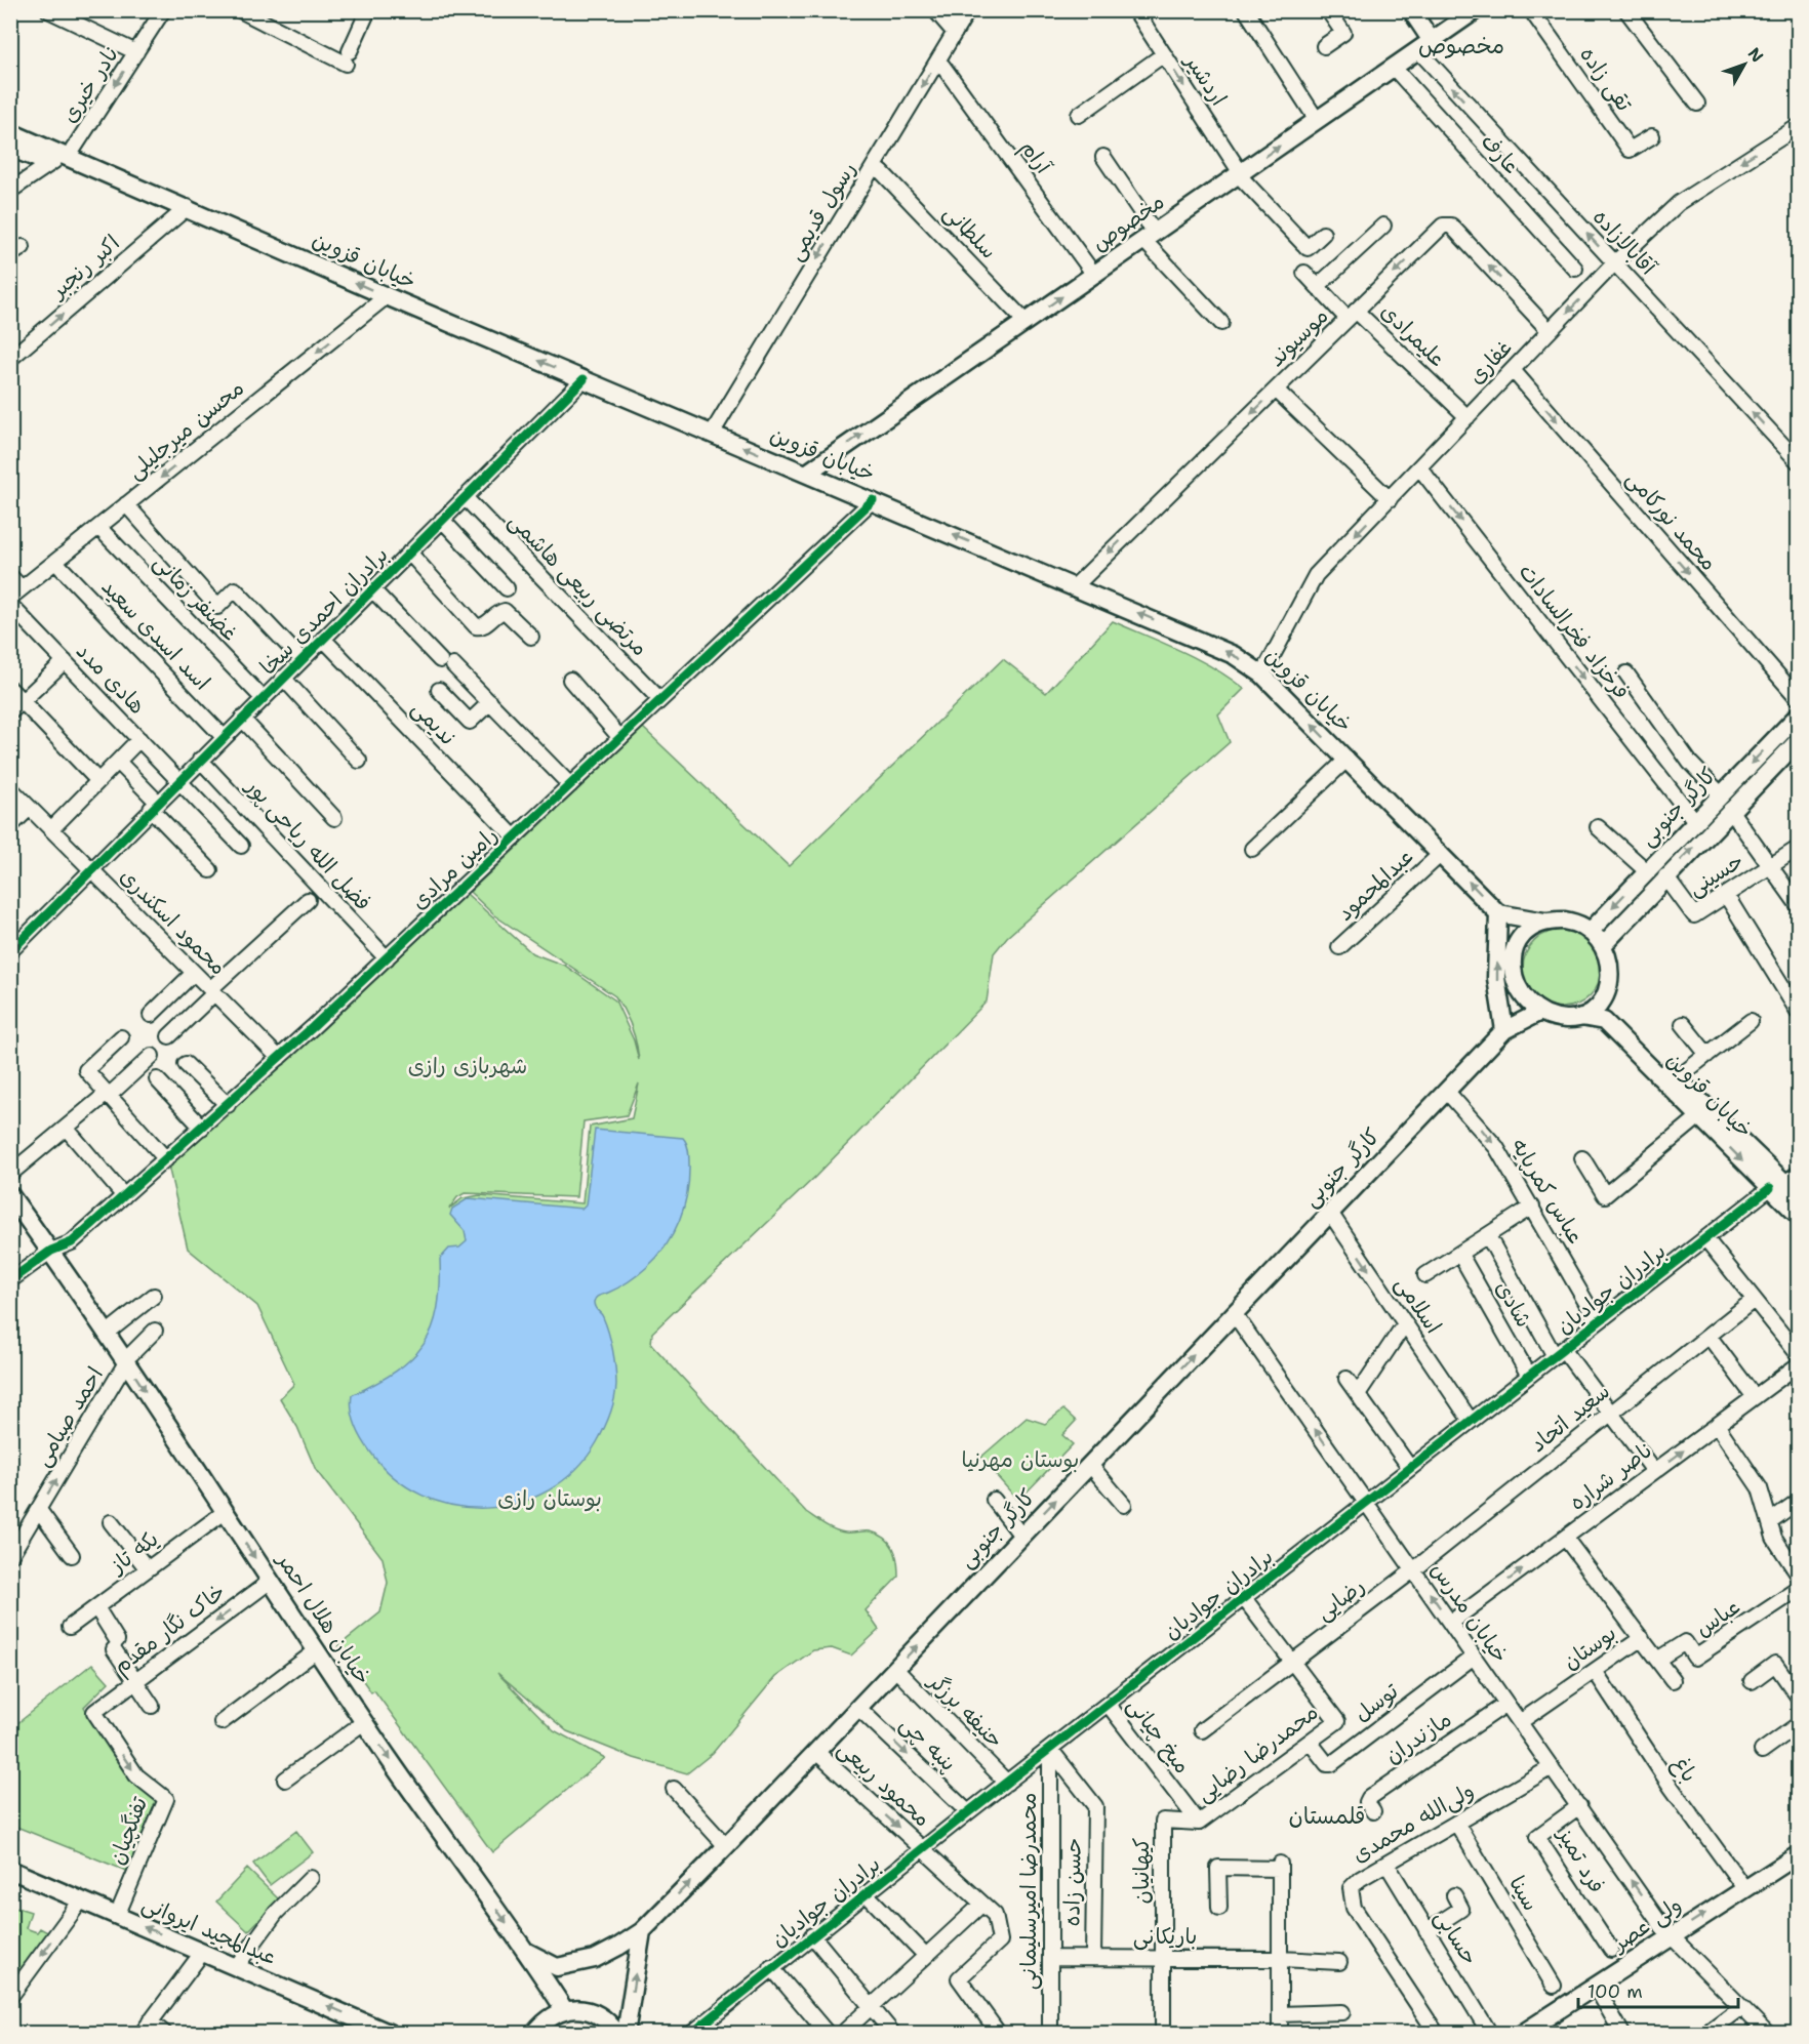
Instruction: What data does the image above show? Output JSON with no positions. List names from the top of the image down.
{
  "streets": {
    "main road": [
      "مخصوص",
      "خیابان قزوین",
      "کارگر جنوبی",
      "خیابان هلال احمر",
      "ولی عصر",
      "عبدالمجید ایروانی"
    ],
    "street": [
      "تقی زاده",
      "اردشیر",
      "نادر خیری",
      "عارف",
      "آرام",
      "رسول قدیمی",
      "سلطانی",
      "آقابالازاده",
      "اکبر رنجبر",
      "علیمرادی",
      "موسیوند",
      "غفاری",
      "محسن میرجلیلی",
      "محمد نورکامی",
      "مرتضی ربیعی هاشمی",
      "غضنفر زمانی",
      "برادران احمدی سخا",
      "فرخزاد فخرالسادات",
      "اسد اسدی سعید",
      "هادی مدد",
      "ندیمی",
      "فضل الله ریاحی پور",
      "رامین مرادی",
      "حسینی",
      "عبدالمحمود",
      "محمود اسکندری",
      "عباس کمرپایه",
      "برادران جوادیان",
      "شادی",
      "اسلامی",
      "احمد صیامی",
      "سعید اتحاد",
      "ناصر شراره",
      "یکه تاز",
      "رضایی",
      "خیابان مدرس",
      "عباس",
      "خاک‌ نگار‌ مقدم",
      "بوستان",
      "توسل",
      "حنیفه برزگر",
      "میخ چیانی",
      "مازندران",
      "پنبه چی",
      "محمدرضا رضایی",
      "باغ",
      "محمود ربیعی",
      "ولی‌الله محمدی",
      "تفنگچیان",
      "فرد تمیز",
      "کیهانیان",
      "حسن زاده",
      "محمدرضا امیرسلیمانی",
      "سینا",
      "باریکانی",
      "حسابی"
    ]
  },
  "crossings": [
    ["اردشیر", "مخصوص"],
    ["نادر خیری", "خیابان قزوین"],
    ["عارف", "مخصوص"],
    ["آرام", "مخصوص"],
    ["رسول قدیمی", "خیابان قزوین"],
    ["مخصوص", "سلطانی"],
    ["مخصوص", "آقابالازاده"],
    ["مخصوص", "خیابان قزوین"],
    ["آقابالازاده", "غفاری"],
    ["خیابان قزوین", "اکبر رنجبر"],
    ["خیابان قزوین", "موسیوند"],
    ["خیابان قزوین", "غفاری"],
    ["خیابان قزوین", "محسن میرجلیلی"],
    ["خیابان قزوین", "برادران احمدی سخا"],
    ["خیابان قزوین", "کارگر جنوبی"],
    ["خیابان قزوین", "رامین مرادی"],
    ["خیابان قزوین", "عبدالمحمود"],
    ["خیابان قزوین", "برادران جوادیان"],
    ["علیمرادی", "موسیوند"],
    ["علیمرادی", "غفاری"],
    ["موسیوند", "غفاری"],
    ["غفاری", "محمد نورکامی"],
    ["غفاری", "فرخزاد فخرالسادات"],
    ["محسن میرجلیلی", "غضنفر زمانی"],
    ["محسن میرجلیلی", "اسد اسدی سعید"],
    ["مرتضی ربیعی هاشمی", "برادران احمدی سخا"],
    ["مرتضی ربیعی هاشمی", "رامین مرادی"],
    ["غضنفر زمانی", "برادران احمدی سخا"],
    ["برادران احمدی سخا", "اسد اسدی سعید"],
    ["برادران احمدی سخا", "هادی مدد"],
    ["برادران احمدی سخا", "ندیمی"],
    ["برادران احمدی سخا", "فضل الله ریاحی پور"],
    ["برادران احمدی سخا", "محمود اسکندری"],
    ["فرخزاد فخرالسادات", "کارگر جنوبی"],
    ["ندیمی", "رامین مرادی"],
    ["کارگر جنوبی", "حسینی"],
    ["کارگر جنوبی", "عباس کمرپایه"],
    ["کارگر جنوبی", "اسلامی"],
    ["کارگر جنوبی", "خیابان مدرس"],
    ["کارگر جنوبی", "خیابان هلال احمر"],
    ["کارگر جنوبی", "حنیفه برزگر"],
    ["کارگر جنوبی", "پنبه چی"],
    ["کارگر جنوبی", "محمود ربیعی"],
    ["فضل الله ریاحی پور", "رامین مرادی"],
    ["رامین مرادی", "محمود اسکندری"],
    ["رامین مرادی", "خیابان هلال احمر"],
    ["عباس کمرپایه", "برادران جوادیان"],
    ["برادران جوادیان", "شادی"],
    ["برادران جوادیان", "اسلامی"],
    ["برادران جوادیان", "خیابان مدرس"],
    ["برادران جوادیان", "حنیفه برزگر"],
    ["برادران جوادیان", "میخ چیانی"],
    ["برادران جوادیان", "پنبه چی"],
    ["برادران جوادیان", "محمدرضا رضایی"],
    ["برادران جوادیان", "محمود ربیعی"],
    ["برادران جوادیان", "حسن زاده"],
    ["برادران جوادیان", "محمدرضا امیرسلیمانی"],
    ["احمد صیامی", "خیابان هلال احمر"],
    ["سعید اتحاد", "رضایی"],
    ["سعید اتحاد", "خیابان مدرس"],
    ["ناصر شراره", "خیابان مدرس"],
    ["ناصر شراره", "بوستان"],
    ["یکه تاز", "خیابان هلال احمر"],
    ["رضایی", "خیابان مدرس"],
    ["رضایی", "محمدرضا رضایی"],
    ["خیابان مدرس", "بوستان"],
    ["خیابان مدرس", "توسل"],
    ["خیابان مدرس", "مازندران"],
    ["خیابان مدرس", "ولی‌الله محمدی"],
    ["خیابان مدرس", "فرد تمیز"],
    ["خیابان مدرس", "ولی عصر"],
    ["خیابان هلال احمر", "خاک‌ نگار‌ مقدم"],
    ["خاک‌ نگار‌ مقدم", "تفنگچیان"],
    ["بوستان", "باغ"],
    ["توسل", "محمدرضا رضایی"],
    ["میخ چیانی", "محمدرضا رضایی"],
    ["میخ چیانی", "کیهانیان"],
    ["محمدرضا رضایی", "کیهانیان"],
    ["باغ", "ولی عصر"],
    ["ولی‌الله محمدی", "سینا"],
    ["ولی‌الله محمدی", "حسابی"],
    ["تفنگچیان", "عبدالمجید ایروانی"],
    ["کیهانیان", "باریکانی"],
    ["حسن زاده", "محمدرضا امیرسلیمانی"],
    ["حسن زاده", "باریکانی"],
    ["محمدرضا امیرسلیمانی", "باریکانی"]
  ],
  "one_way": [
    "نادر خیری",
    "رسول قدیمی",
    "مخصوص",
    "آقابالازاده",
    "خیابان قزوین",
    "اکبر رنجبر",
    "غفاری",
    "محسن میرجلیلی",
    "عباس کمرپایه",
    "اسلامی",
    "احمد صیامی",
    "ناصر شراره",
    "خیابان مدرس",
    "خیابان هلال احمر",
    "پنبه چی",
    "محمود ربیعی",
    "تفنگچیان",
    "عبدالمجید ایروانی"
  ],
  "districts": ["مخصوص", "قلمستان"],
  "parks": ["شهربازی رازی", "بوستان مهرنیا", "بوستان رازی"],
  "scale_bar": "100 m",
  "north": "top right"
}
